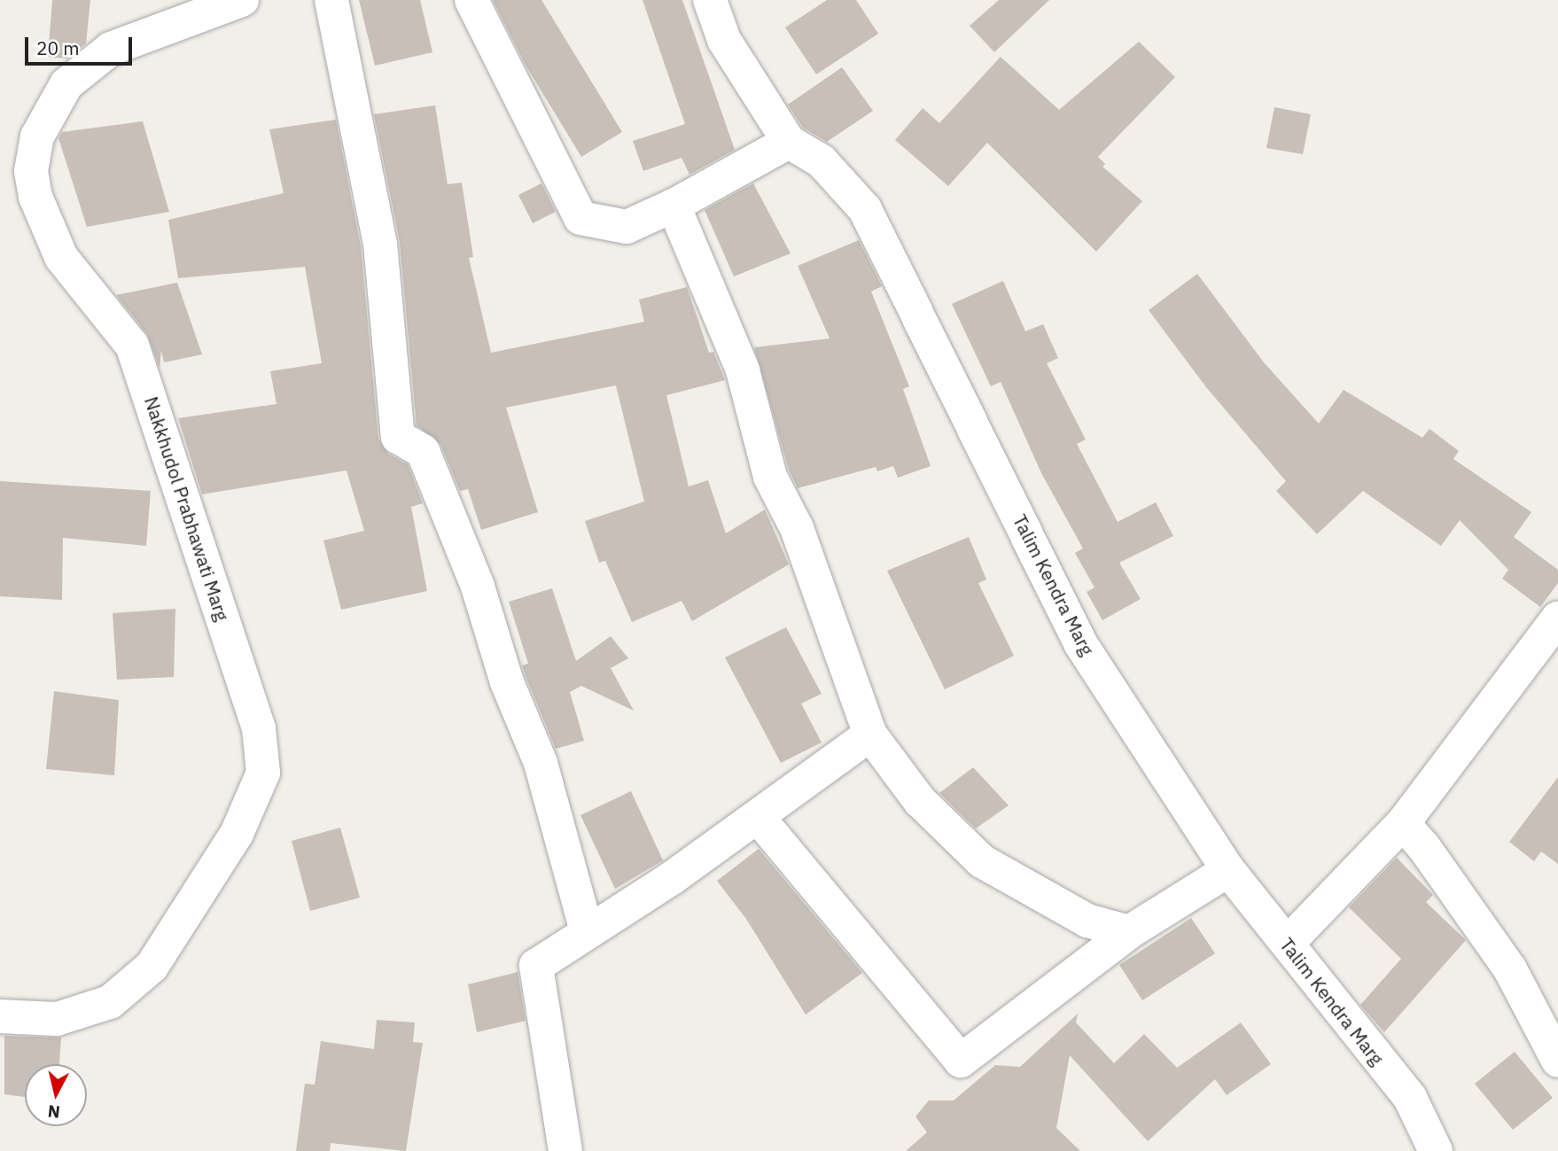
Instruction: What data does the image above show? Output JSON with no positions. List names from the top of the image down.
{
  "streets": {
    "street": ["Nakkhudol Prabhawati Marg", "Talim Kendra Marg"]
  },
  "scale_bar": "20 m",
  "north": "bottom"
}
